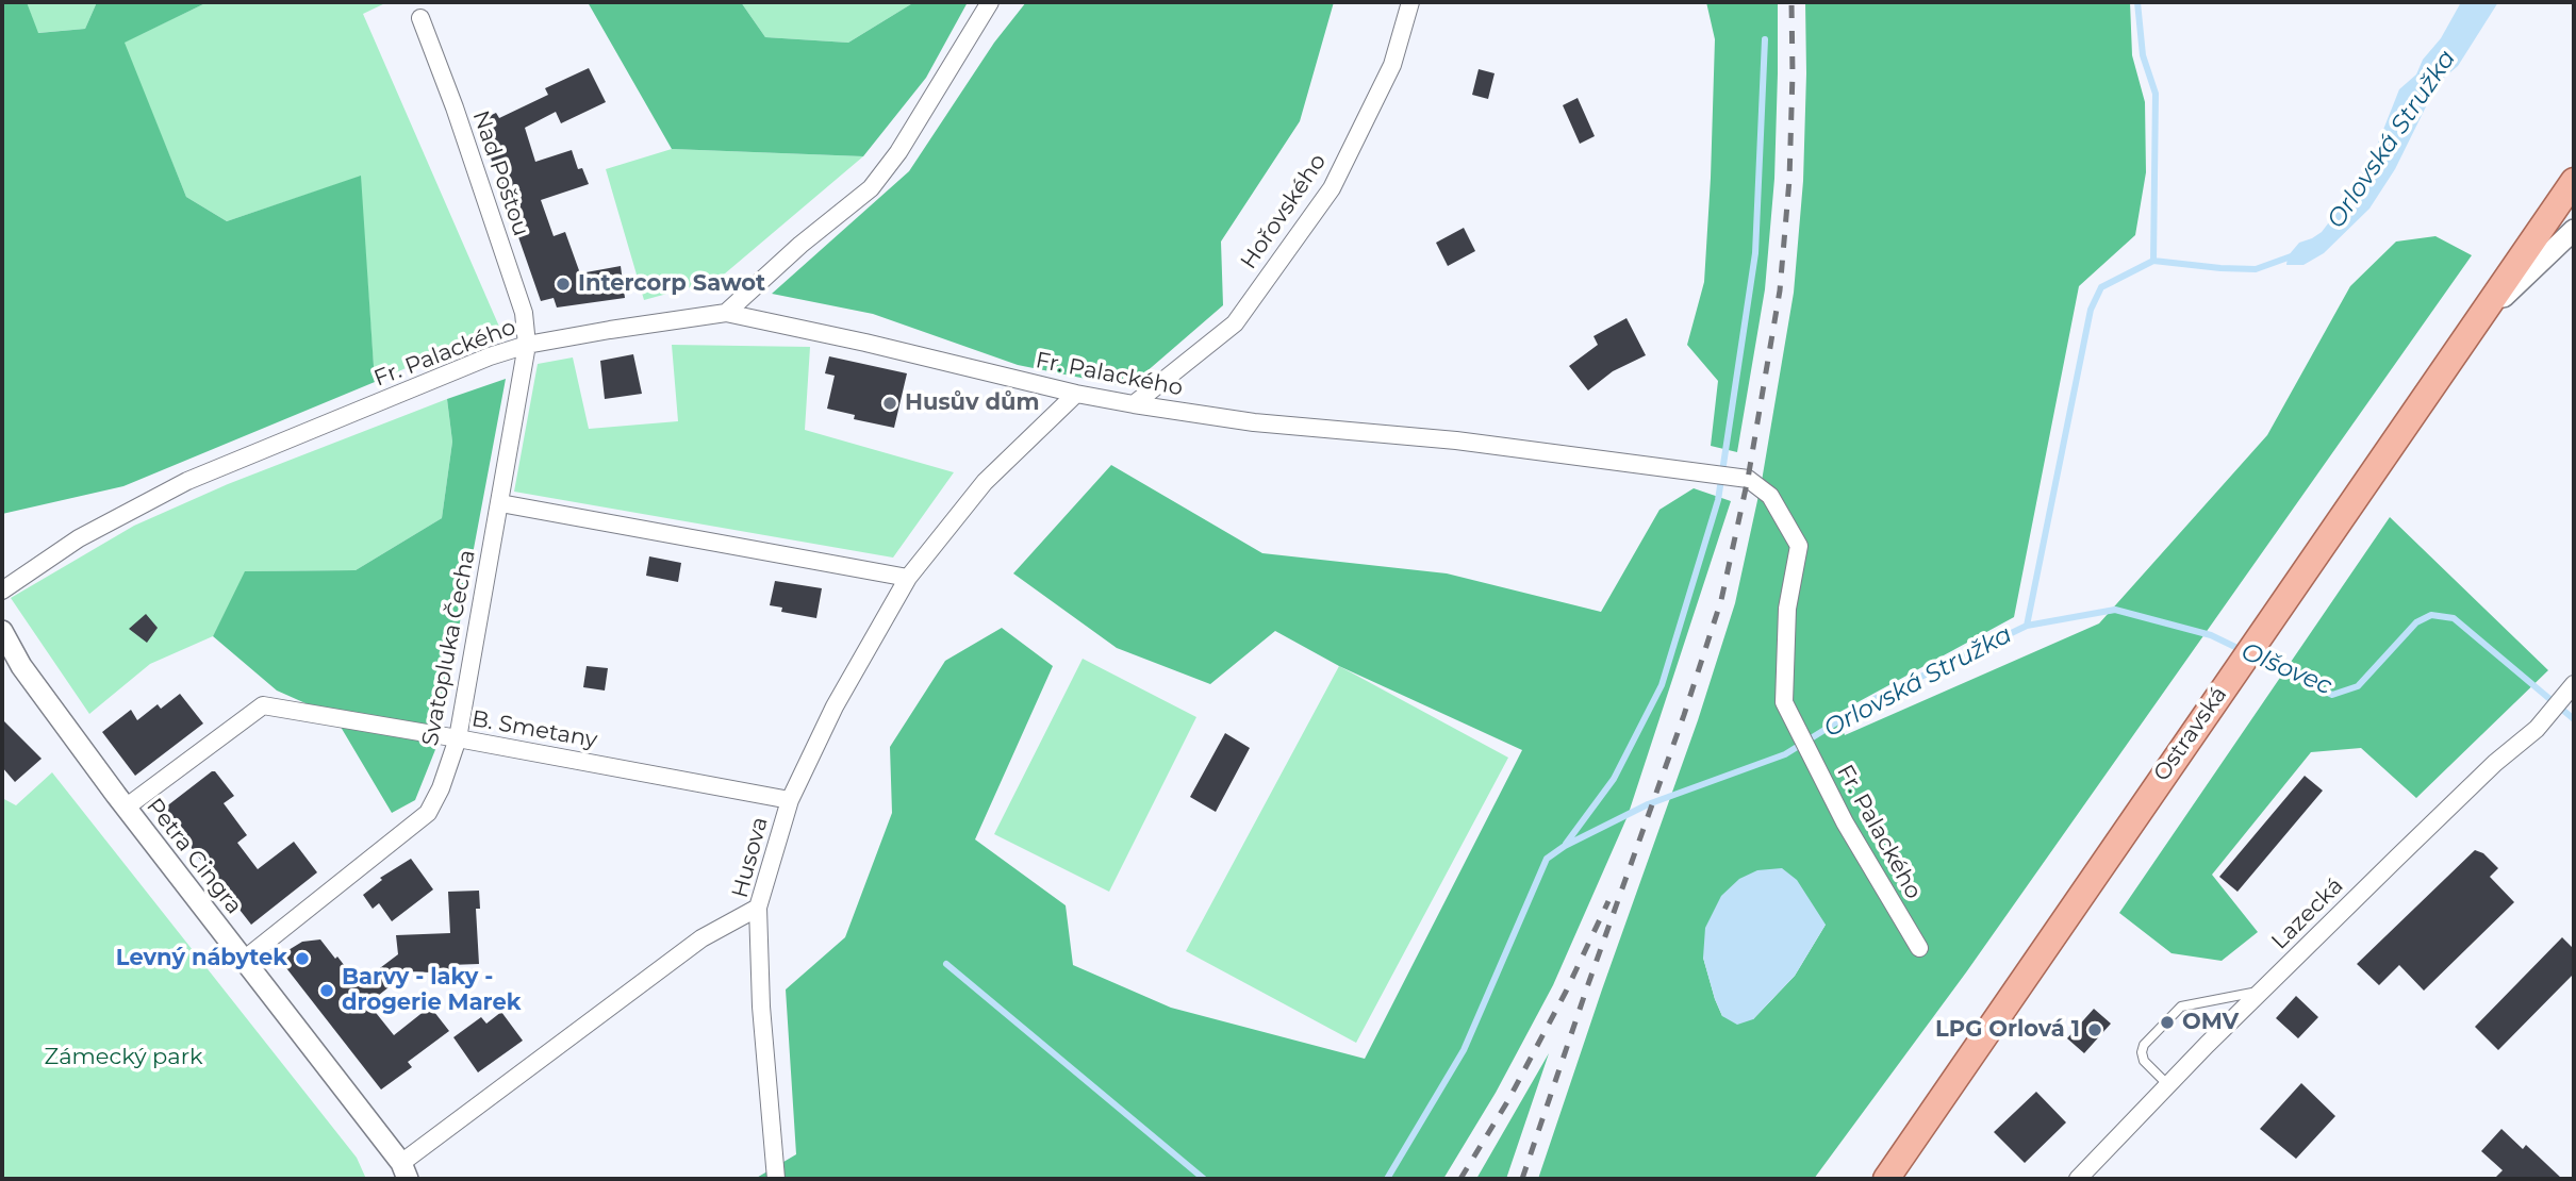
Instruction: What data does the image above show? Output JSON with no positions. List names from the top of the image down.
{
  "streets": {
    "main road": ["Ostravská"],
    "street": [
      "Nad Poštou",
      "Hořovského",
      "Fr. Palackého",
      "Svatopluka Čecha",
      "B. Smetany",
      "Petra Cingra",
      "Husova",
      "Lazecká"
    ]
  },
  "crossings": [
    ["Nad Poštou", "Fr. Palackého"],
    ["Nad Poštou", "Svatopluka Čecha"],
    ["Hořovského", "Fr. Palackého"],
    ["Fr. Palackého", "Svatopluka Čecha"],
    ["Fr. Palackého", "Husova"],
    ["Svatopluka Čecha", "B. Smetany"],
    ["Svatopluka Čecha", "Petra Cingra"],
    ["B. Smetany", "Petra Cingra"],
    ["B. Smetany", "Husova"]
  ],
  "water": ["Orlovská Stružka", "Olšovec"],
  "parks": ["Zámecký park"],
  "places": [
    "Intercorp Sawot",
    "Husův dům",
    "Levný nábytek",
    "Barvy - laky - drogerie Marek",
    "OMV",
    "LPG Orlová 1"
  ]
}
